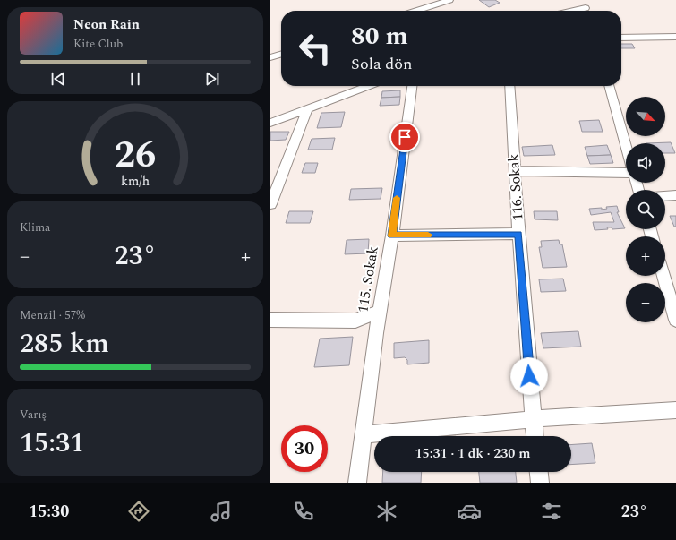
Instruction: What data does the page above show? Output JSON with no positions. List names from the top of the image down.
{
  "streets": {
    "street": ["116. Sokak", "115. Sokak"]
  },
  "north": "bottom right",
  "page": {
    "turn": ["80 m", "Sola dön"],
    "song": ["Neon Rain", "Kite Club"],
    "map_buttons": ["+", "−"],
    "tile": [
      "Klima",
      ["Menzil · 57%", "285 km"],
      ["Varış", "15:31"]
    ],
    "heat": ["−", "23°", "+"],
    "limit": "30",
    "trip": "15:31 · 1 dk · 230 m",
    "tabs": ["15:30", "23°"],
    "gauge": ["26", "km/h"]
  }
}
